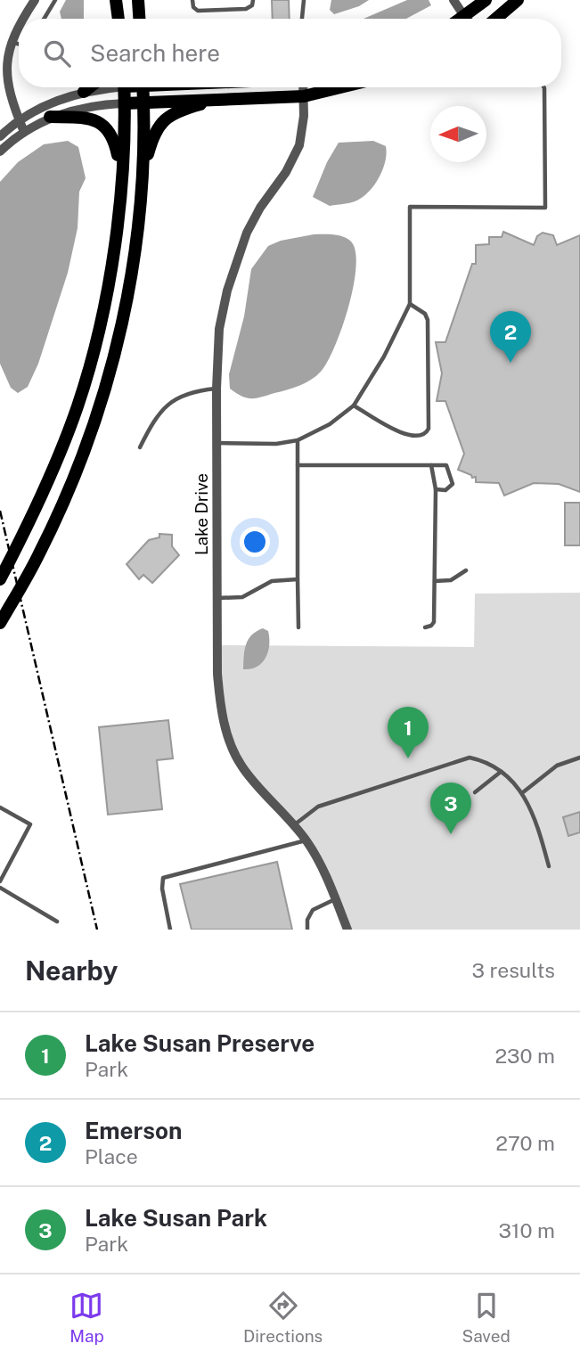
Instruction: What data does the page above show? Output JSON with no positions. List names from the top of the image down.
{
  "streets": {
    "street": ["Lake Drive"]
  },
  "north": "left",
  "page": {
    "search": "Search here",
    "pins": ["2", "1", "3"],
    "heading": ["Nearby", "3 results"],
    "list": [
      {
        "mark": "1",
        "name": "Lake Susan Preserve",
        "note": "Park",
        "value": "230 m"
      },
      {
        "mark": "2",
        "name": "Emerson",
        "note": "Place",
        "value": "270 m"
      },
      {
        "mark": "3",
        "name": "Lake Susan Park",
        "note": "Park",
        "value": "310 m"
      }
    ],
    "nav": ["Map", "Directions", "Saved"]
  }
}
